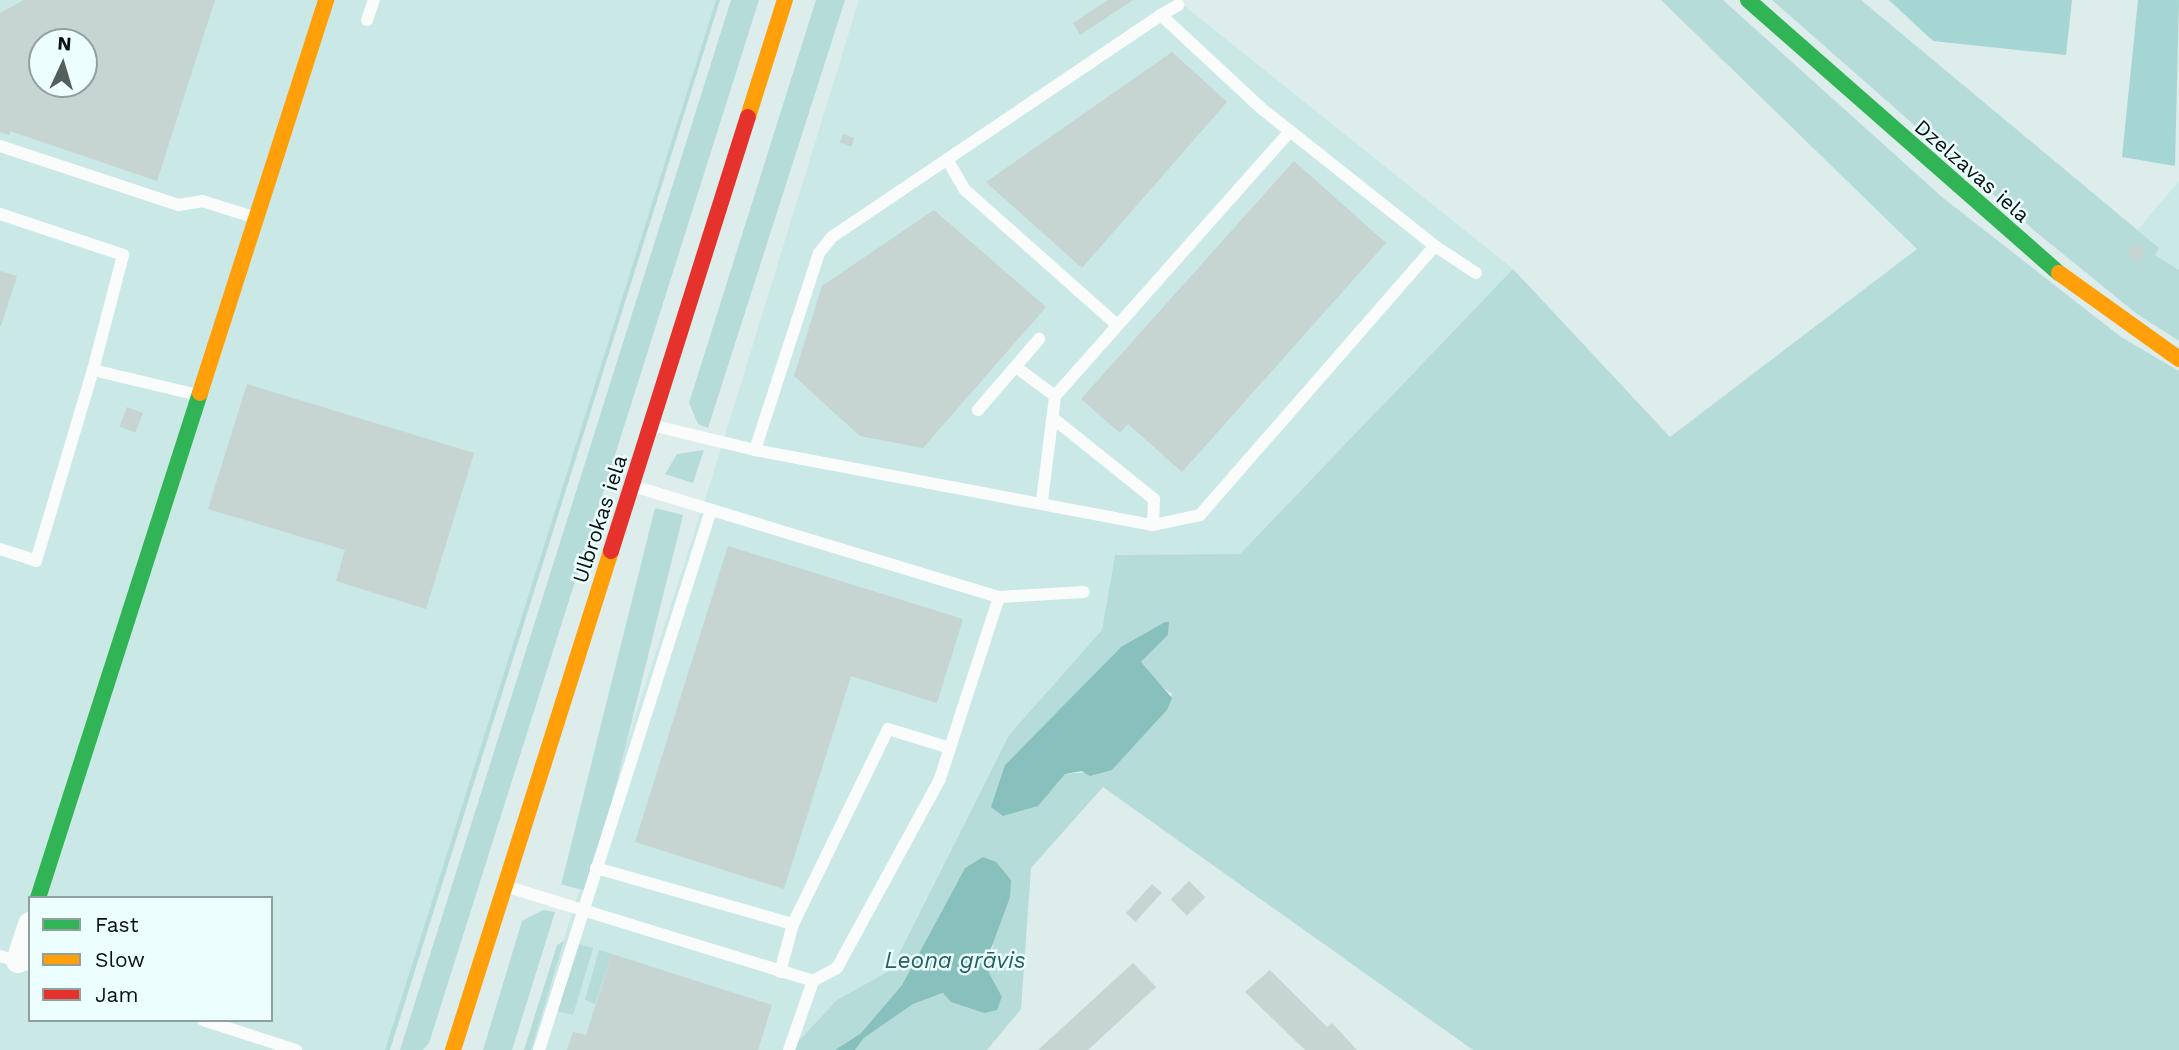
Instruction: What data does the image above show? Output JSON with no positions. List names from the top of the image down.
{
  "streets": {
    "street": ["Dzelzavas iela", "Ulbrokas iela"]
  },
  "water": ["Leona grāvis"],
  "legend": ["Fast", "Slow", "Jam"],
  "north": "top"
}
